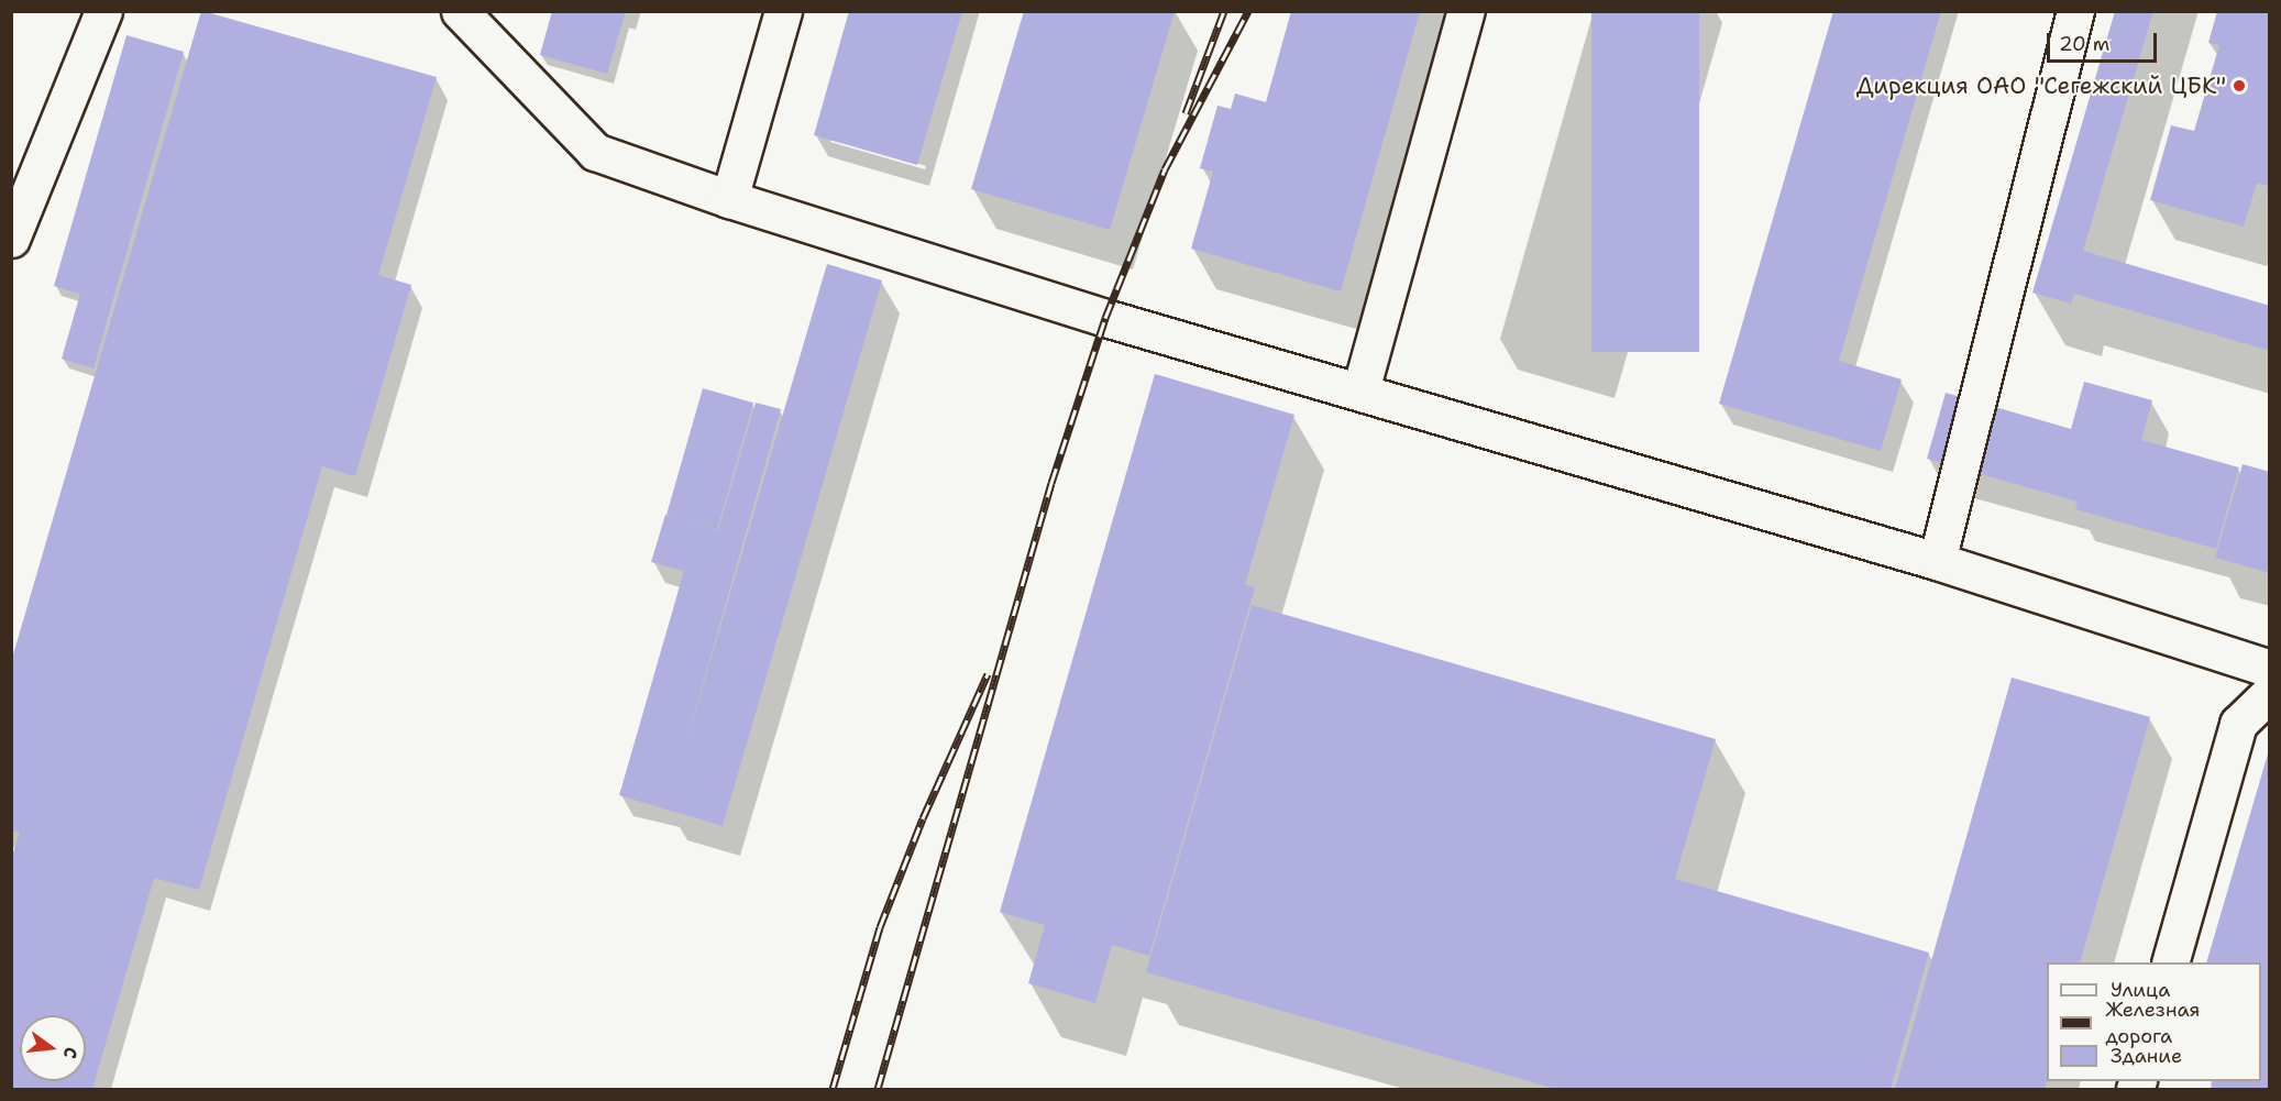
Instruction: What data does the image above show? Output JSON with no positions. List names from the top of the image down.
{
  "places": ["Дирекция ОАО \"Сегежский ЦБК\""],
  "legend": ["Улица", "Железная дорога", "Здание"],
  "scale_bar": "20 m",
  "north": "right"
}
